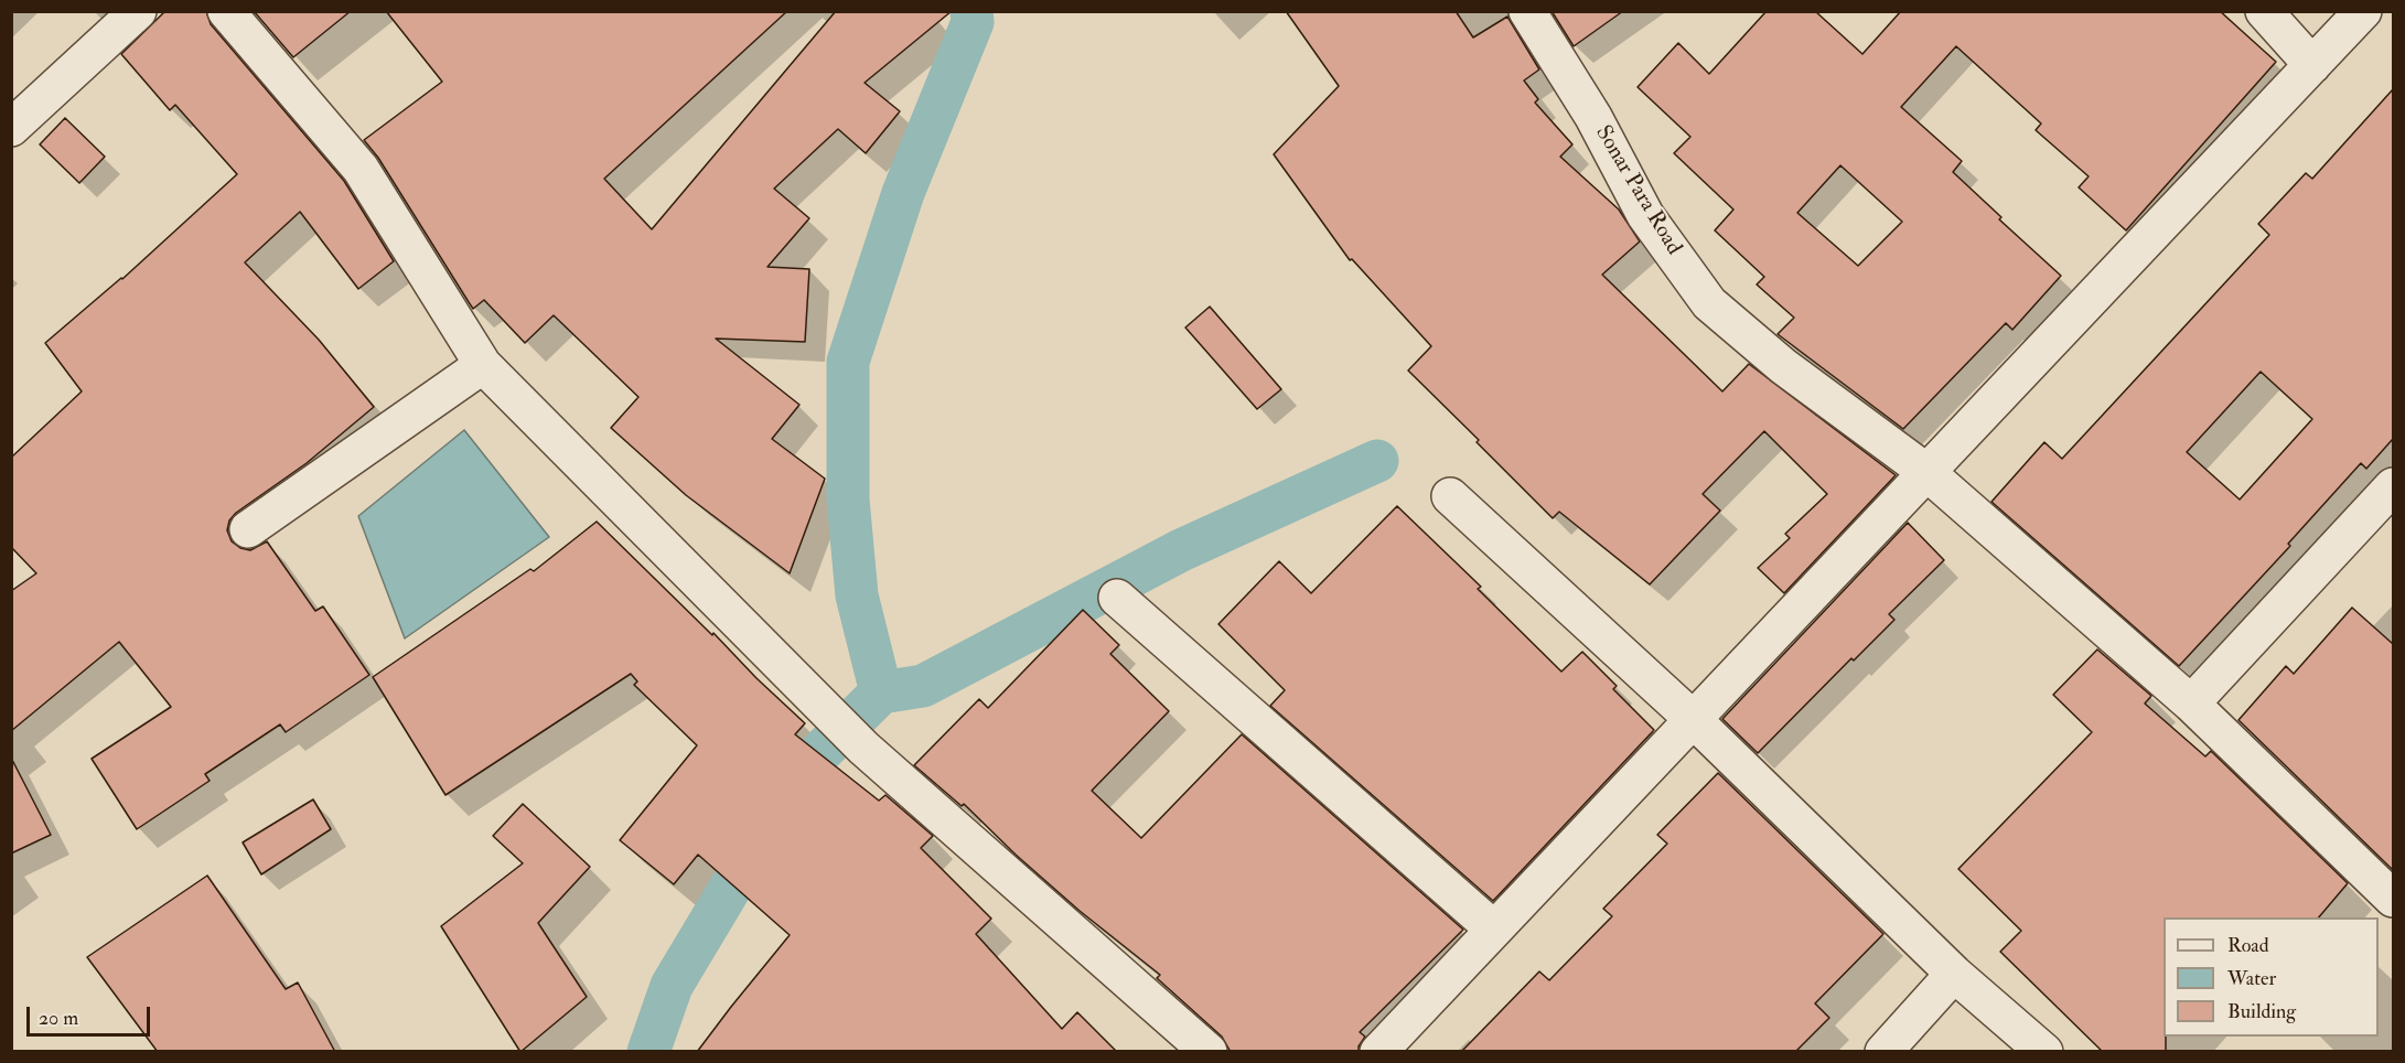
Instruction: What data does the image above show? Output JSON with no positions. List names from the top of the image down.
{
  "streets": {
    "street": ["Sonar Para Road"]
  },
  "legend": ["Road", "Water", "Building"],
  "scale_bar": "20 m"
}
